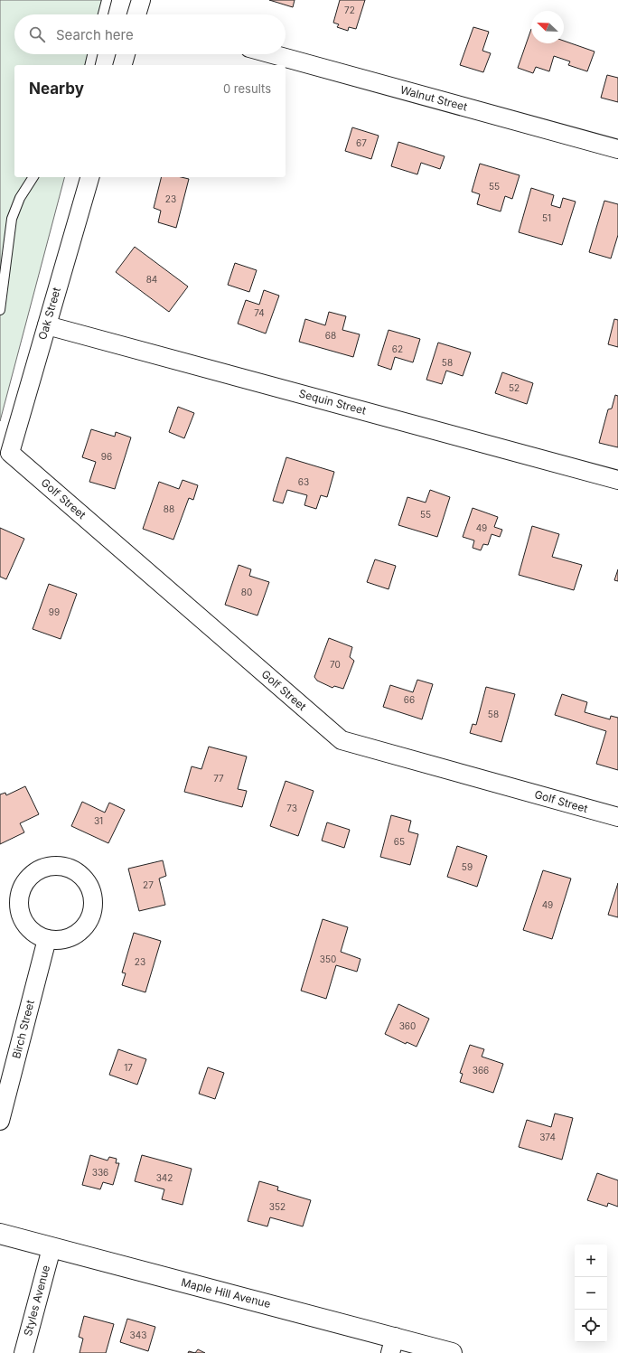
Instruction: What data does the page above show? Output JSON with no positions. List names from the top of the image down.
{
  "streets": {
    "street": [
      "Walnut Street",
      "Oak Street",
      "Sequin Street",
      "Golf Street",
      "Birch Street",
      "Maple Hill Avenue",
      "Styles Avenue"
    ]
  },
  "crossings": [
    ["Oak Street", "Sequin Street"],
    ["Oak Street", "Golf Street"],
    ["Maple Hill Avenue", "Styles Avenue"]
  ],
  "house_numbers": [
    "72",
    "67",
    "55",
    "23",
    "51",
    "84",
    "74",
    "68",
    "62",
    "58",
    "52",
    "96",
    "63",
    "88",
    "55",
    "49",
    "80",
    "99",
    "70",
    "66",
    "58",
    "77",
    "73",
    "31",
    "65",
    "59",
    "27",
    "49",
    "350",
    "23",
    "360",
    "17",
    "366",
    "374",
    "336",
    "342",
    "352",
    "343"
  ],
  "north": "top left",
  "page": {
    "search": "Search here",
    "heading": ["Nearby", "0 results"],
    "map_buttons": ["+", "−"]
  }
}
